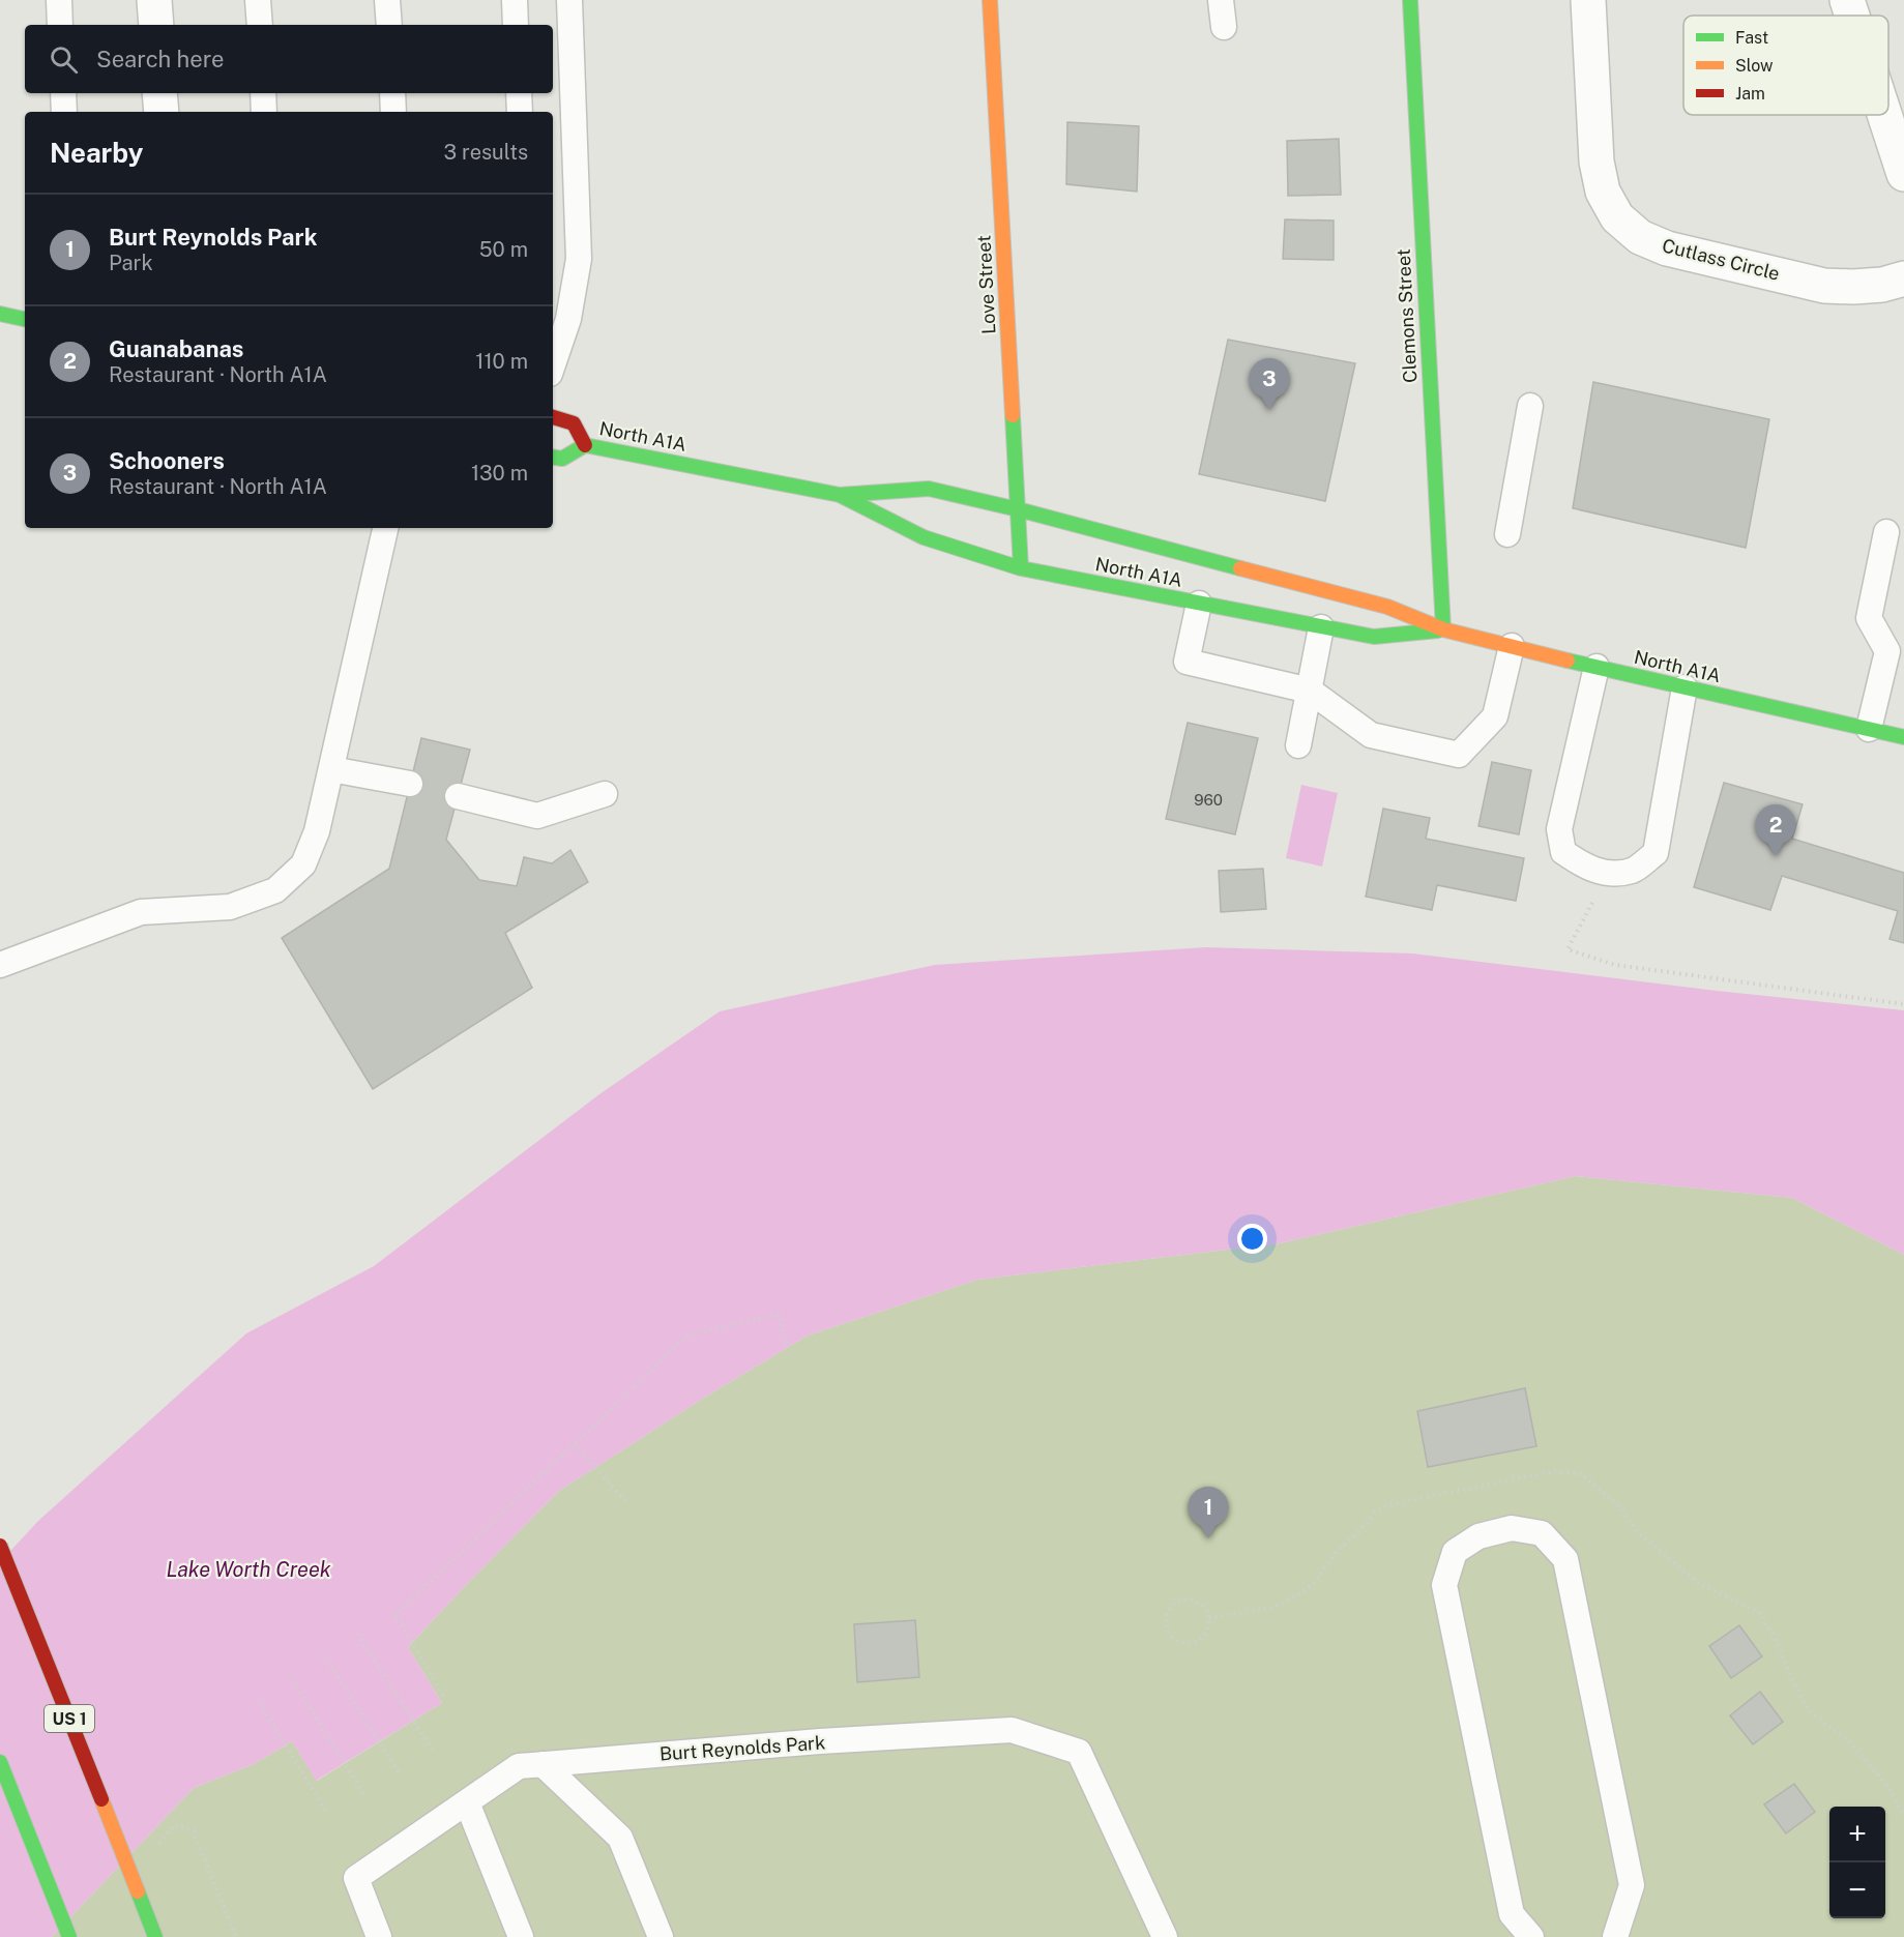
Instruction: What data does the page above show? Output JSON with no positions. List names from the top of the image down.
{
  "streets": {
    "street": [
      "Cutlass Circle",
      "Love Street",
      "Clemons Street",
      "North A1A",
      "US 1"
    ],
    "lane": ["Burt Reynolds Park"]
  },
  "crossings": [
    ["Love Street", "North A1A"],
    ["Clemons Street", "North A1A"]
  ],
  "water": ["Lake Worth Creek"],
  "house_numbers": ["960"],
  "legend": ["Fast", "Slow", "Jam"],
  "page": {
    "search": "Search here",
    "heading": ["Nearby", "3 results"],
    "list": [
      {
        "mark": "1",
        "name": "Burt Reynolds Park",
        "note": "Park",
        "value": "50 m"
      },
      {
        "mark": "2",
        "name": "Guanabanas",
        "note": "Restaurant · North A1A",
        "value": "110 m"
      },
      {
        "mark": "3",
        "name": "Schooners",
        "note": "Restaurant · North A1A",
        "value": "130 m"
      }
    ],
    "pins": ["3", "2", "1"],
    "map_buttons": ["+", "−"]
  }
}
